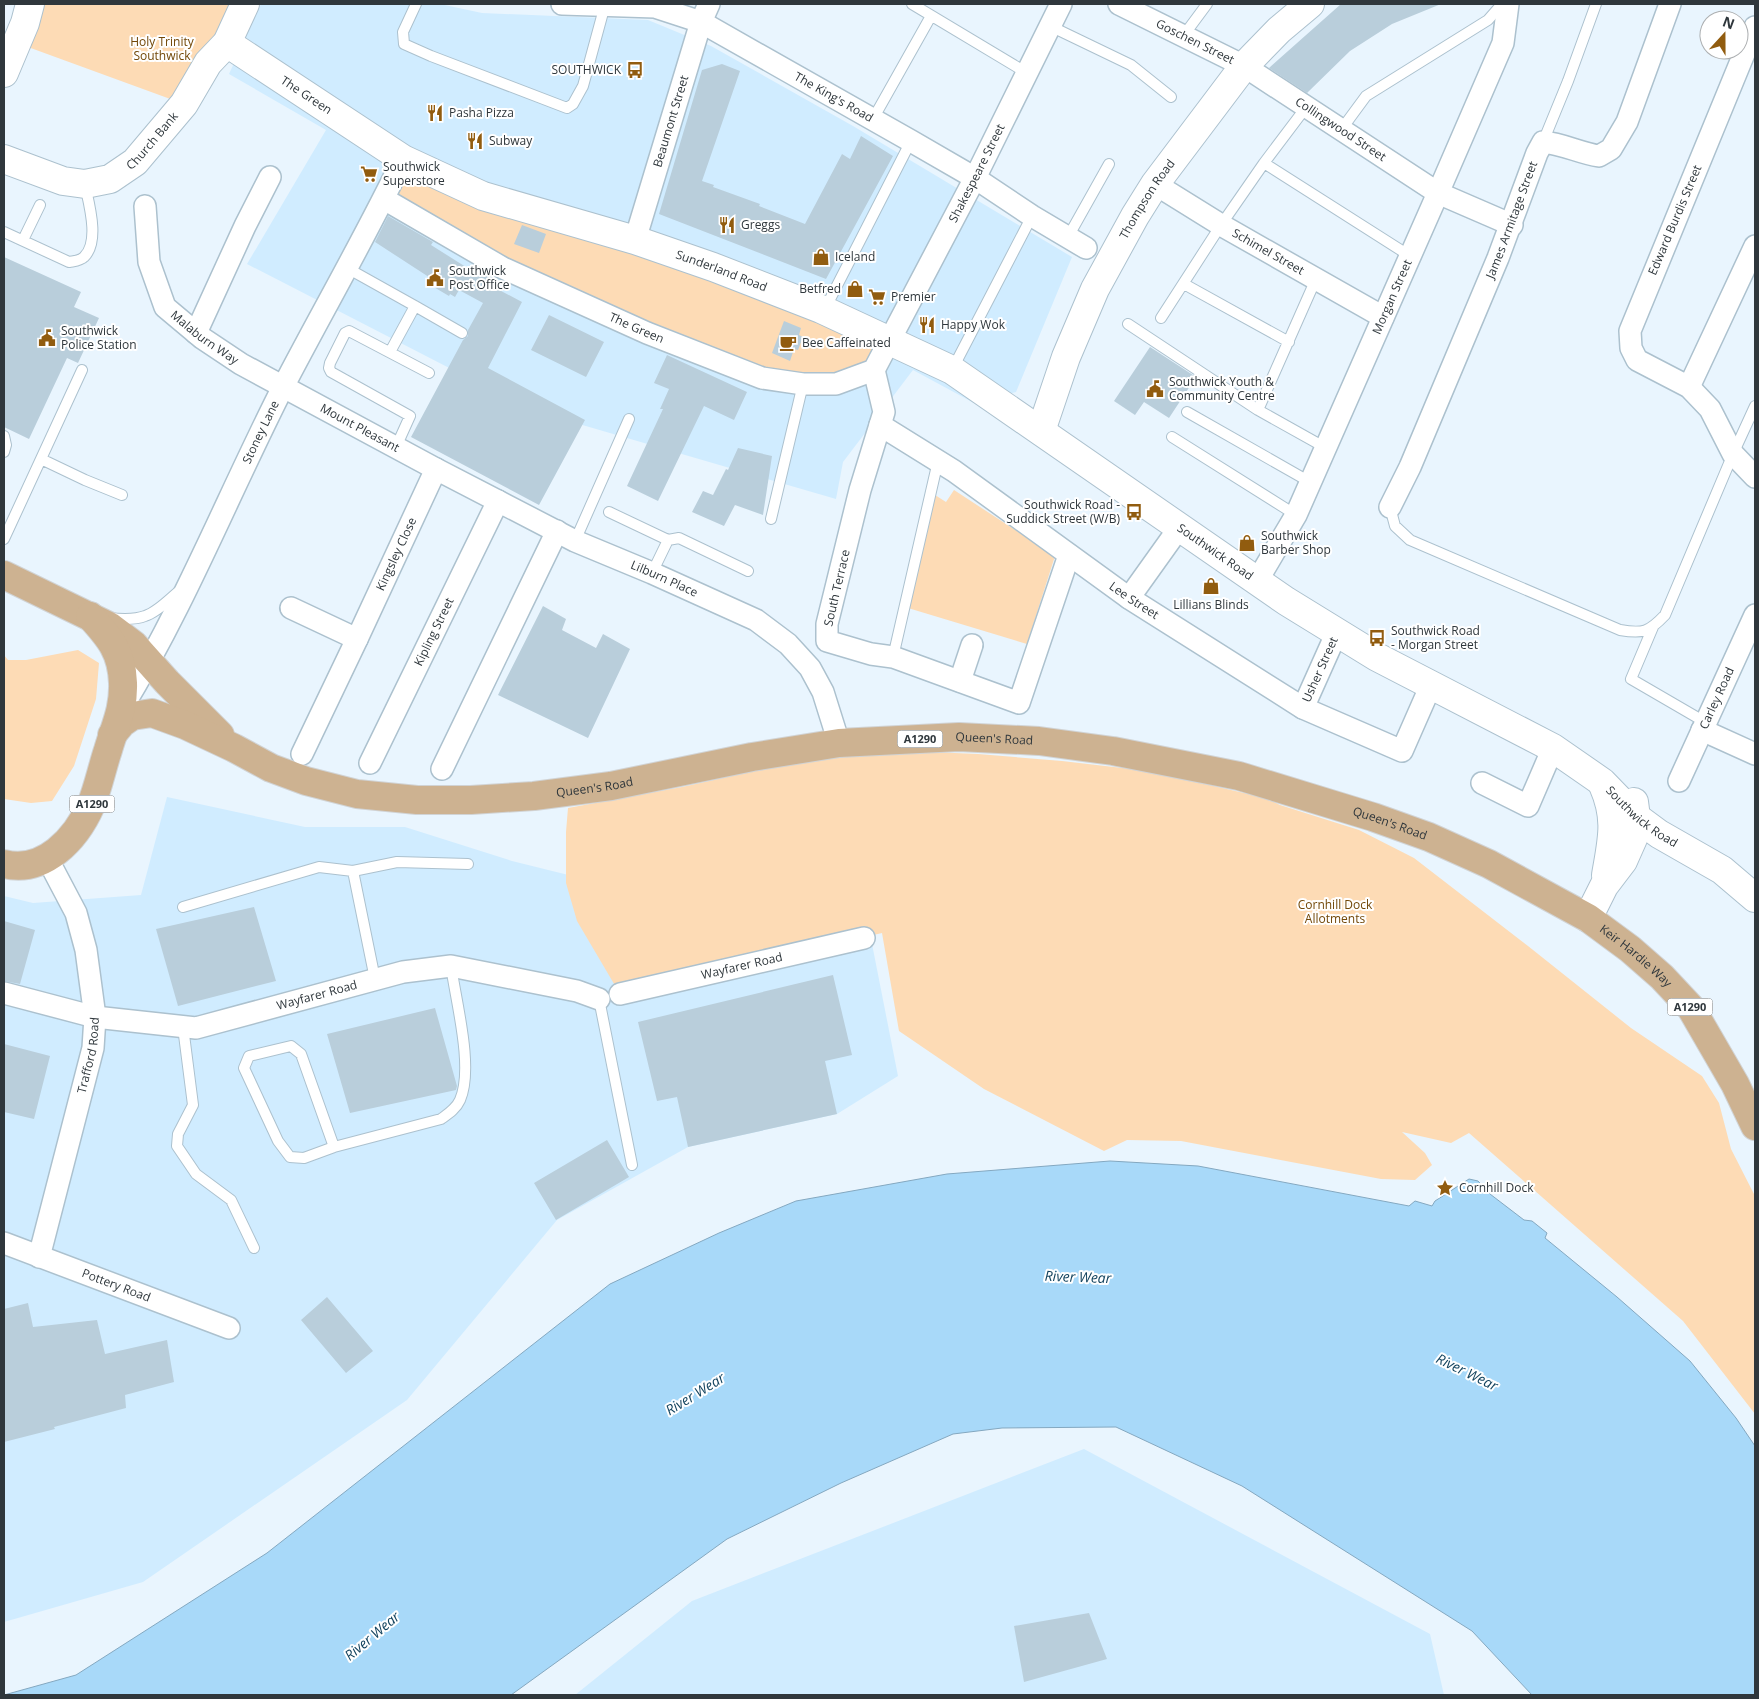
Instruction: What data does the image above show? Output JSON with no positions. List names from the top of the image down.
{
  "streets": {
    "main road": ["A1290", "Queen's Road", "Keir Hardie Way"],
    "street": [
      "Goschen Street",
      "The Green",
      "The King's Road",
      "Beaumont Street",
      "Collingwood Street",
      "Church Bank",
      "Shakespeare Street",
      "Thompson Road",
      "James Armitage Street",
      "Edward Burdis Street",
      "Schimel Street",
      "Sunderland Road",
      "Morgan Street",
      "Malaburn Way",
      "Mount Pleasant",
      "Stoney Lane",
      "Southwick Road",
      "Kingsley Close",
      "Lilburn Place",
      "South Terrace",
      "Lee Street",
      "Kipling Street",
      "Usher Street",
      "Carley Road",
      "Wayfarer Road",
      "Trafford Road",
      "Pottery Road"
    ]
  },
  "crossings": [
    ["Goschen Street", "Collingwood Street"],
    ["Goschen Street", "Thompson Road"],
    ["The Green", "Church Bank"],
    ["The Green", "Sunderland Road"],
    ["The Green", "Stoney Lane"],
    ["The Green", "South Terrace"],
    ["The King's Road", "Beaumont Street"],
    ["The King's Road", "Shakespeare Street"],
    ["Beaumont Street", "Sunderland Road"],
    ["Collingwood Street", "Thompson Road"],
    ["Collingwood Street", "James Armitage Street"],
    ["Collingwood Street", "Morgan Street"],
    ["Shakespeare Street", "Sunderland Road"],
    ["Shakespeare Street", "Southwick Road"],
    ["Thompson Road", "Schimel Street"],
    ["Thompson Road", "Southwick Road"],
    ["Schimel Street", "Morgan Street"],
    ["Sunderland Road", "Southwick Road"],
    ["Morgan Street", "Southwick Road"],
    ["Malaburn Way", "Mount Pleasant"],
    ["Malaburn Way", "Stoney Lane"],
    ["Mount Pleasant", "Stoney Lane"],
    ["Mount Pleasant", "Kingsley Close"],
    ["Mount Pleasant", "Lilburn Place"],
    ["Stoney Lane", "A1290"],
    ["Southwick Road", "Lee Street"],
    ["Southwick Road", "Usher Street"],
    ["Kingsley Close", "Lilburn Place"],
    ["Lilburn Place", "Kipling Street"],
    ["Lilburn Place", "Queen's Road"],
    ["South Terrace", "Lee Street"],
    ["Lee Street", "Usher Street"],
    ["A1290", "Queen's Road"],
    ["A1290", "Trafford Road"],
    ["Queen's Road", "Keir Hardie Way"],
    ["Wayfarer Road", "Trafford Road"],
    ["Trafford Road", "Pottery Road"]
  ],
  "water": ["River Wear"],
  "parks": ["Holy Trinity Southwick", "Cornhill Dock Allotments"],
  "places": {
    "bus stop": ["SOUTHWICK", "Southwick Road - Suddick Street (W/B)", "Southwick Road - Morgan Street"],
    "restaurant": [
      "Pasha Pizza",
      "Subway",
      "Greggs",
      "Happy Wok"
    ],
    "supermarket": ["Southwick Superstore", "Premier"],
    "shop": [
      "Iceland",
      "Betfred",
      "Southwick Barber Shop",
      "Lillians Blinds"
    ],
    "public building": ["Southwick Post Office", "Southwick Police Station", "Southwick Youth & Community Centre"],
    "cafe": ["Bee Caffeinated"],
    "place": ["Cornhill Dock"]
  },
  "north": "top"
}
